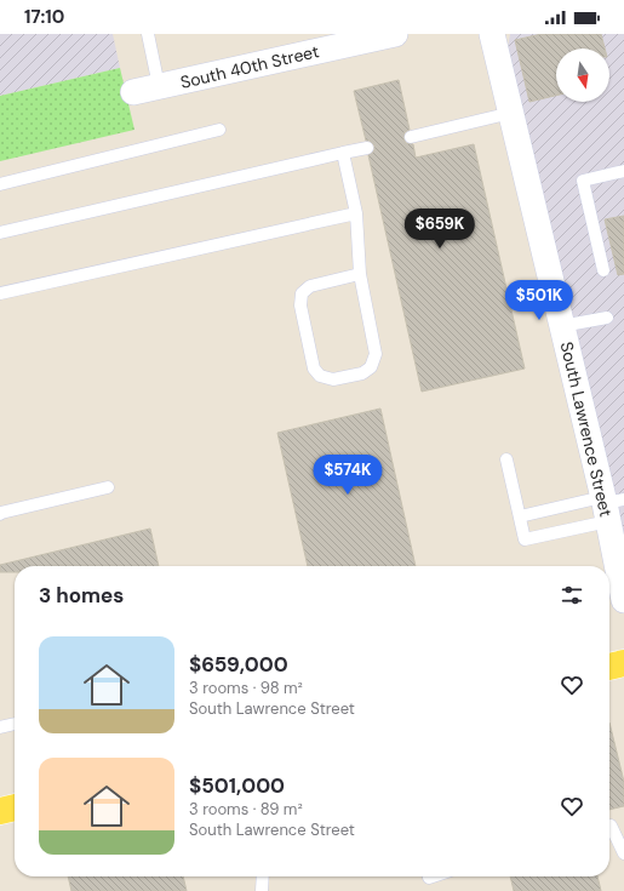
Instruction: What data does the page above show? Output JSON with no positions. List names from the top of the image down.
{
  "streets": {
    "street": ["South 40th Street", "South Lawrence Street"]
  },
  "north": "bottom",
  "page": {
    "status": "17:10",
    "price": ["$659K", "$501K", "$574K"],
    "heading": "3 homes",
    "list": [
      {
        "name": "$659,000",
        "note": "3 rooms · 98 m² · South Lawrence Street"
      },
      {
        "name": "$501,000",
        "note": "3 rooms · 89 m² · South Lawrence Street"
      }
    ]
  }
}
